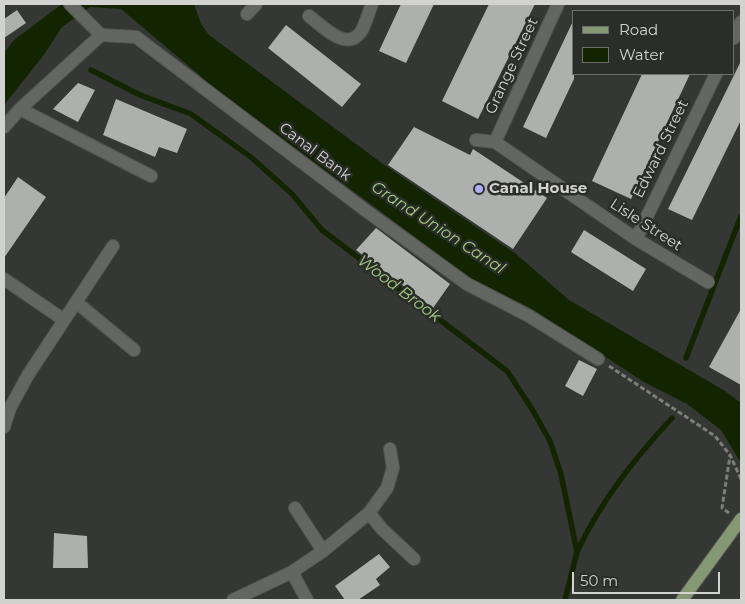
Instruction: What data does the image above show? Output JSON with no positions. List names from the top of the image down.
{
  "streets": {
    "street": [
      "Grange Street",
      "Edward Street",
      "Canal Bank",
      "Lisle Street"
    ]
  },
  "crossings": [
    ["Grange Street", "Lisle Street"],
    ["Edward Street", "Lisle Street"]
  ],
  "water": ["Grand Union Canal", "Wood Brook"],
  "places": ["Canal House"],
  "legend": ["Road", "Water"],
  "scale_bar": "50 m"
}
